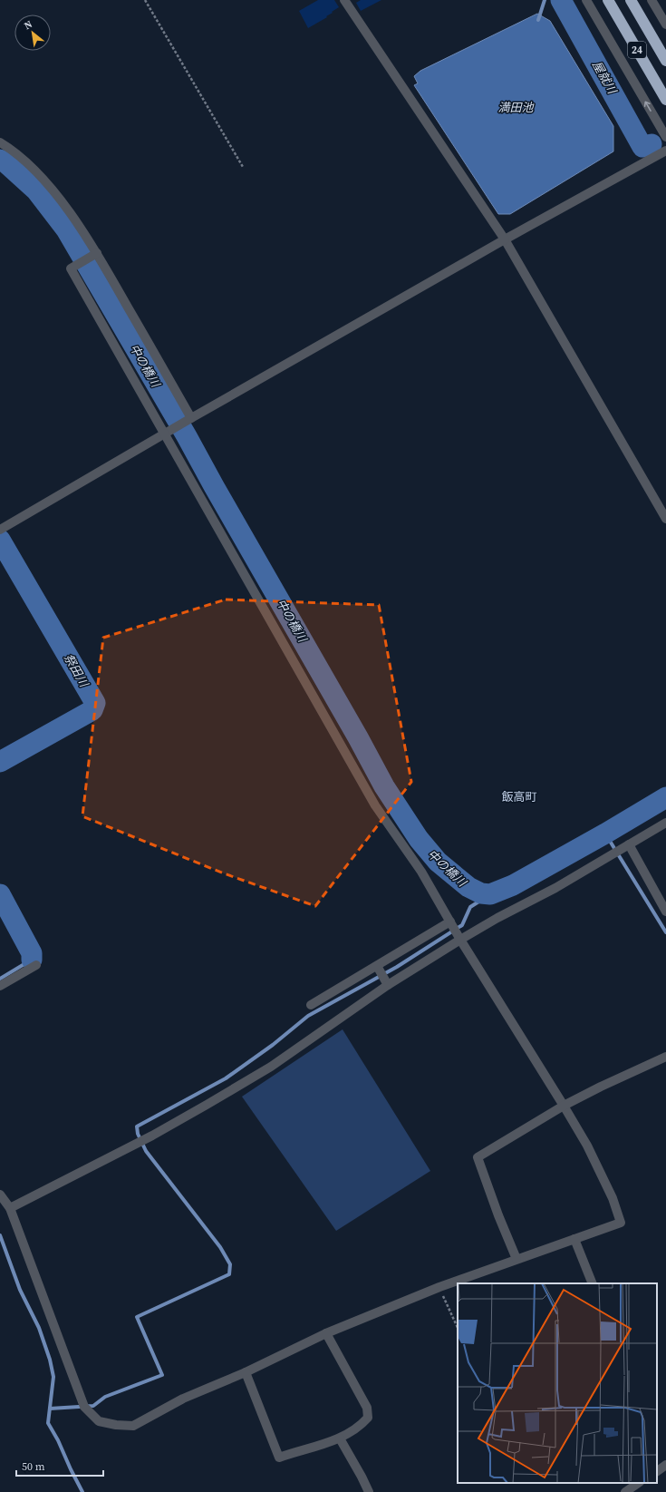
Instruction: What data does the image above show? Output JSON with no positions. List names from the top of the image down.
{
  "streets": {
    "highway": ["24"]
  },
  "districts": ["飯高町"],
  "water": [
    "屋就川",
    "満田池",
    "中の橋川",
    "祭田川"
  ],
  "scale_bar": "50 m",
  "north": "top left"
}
